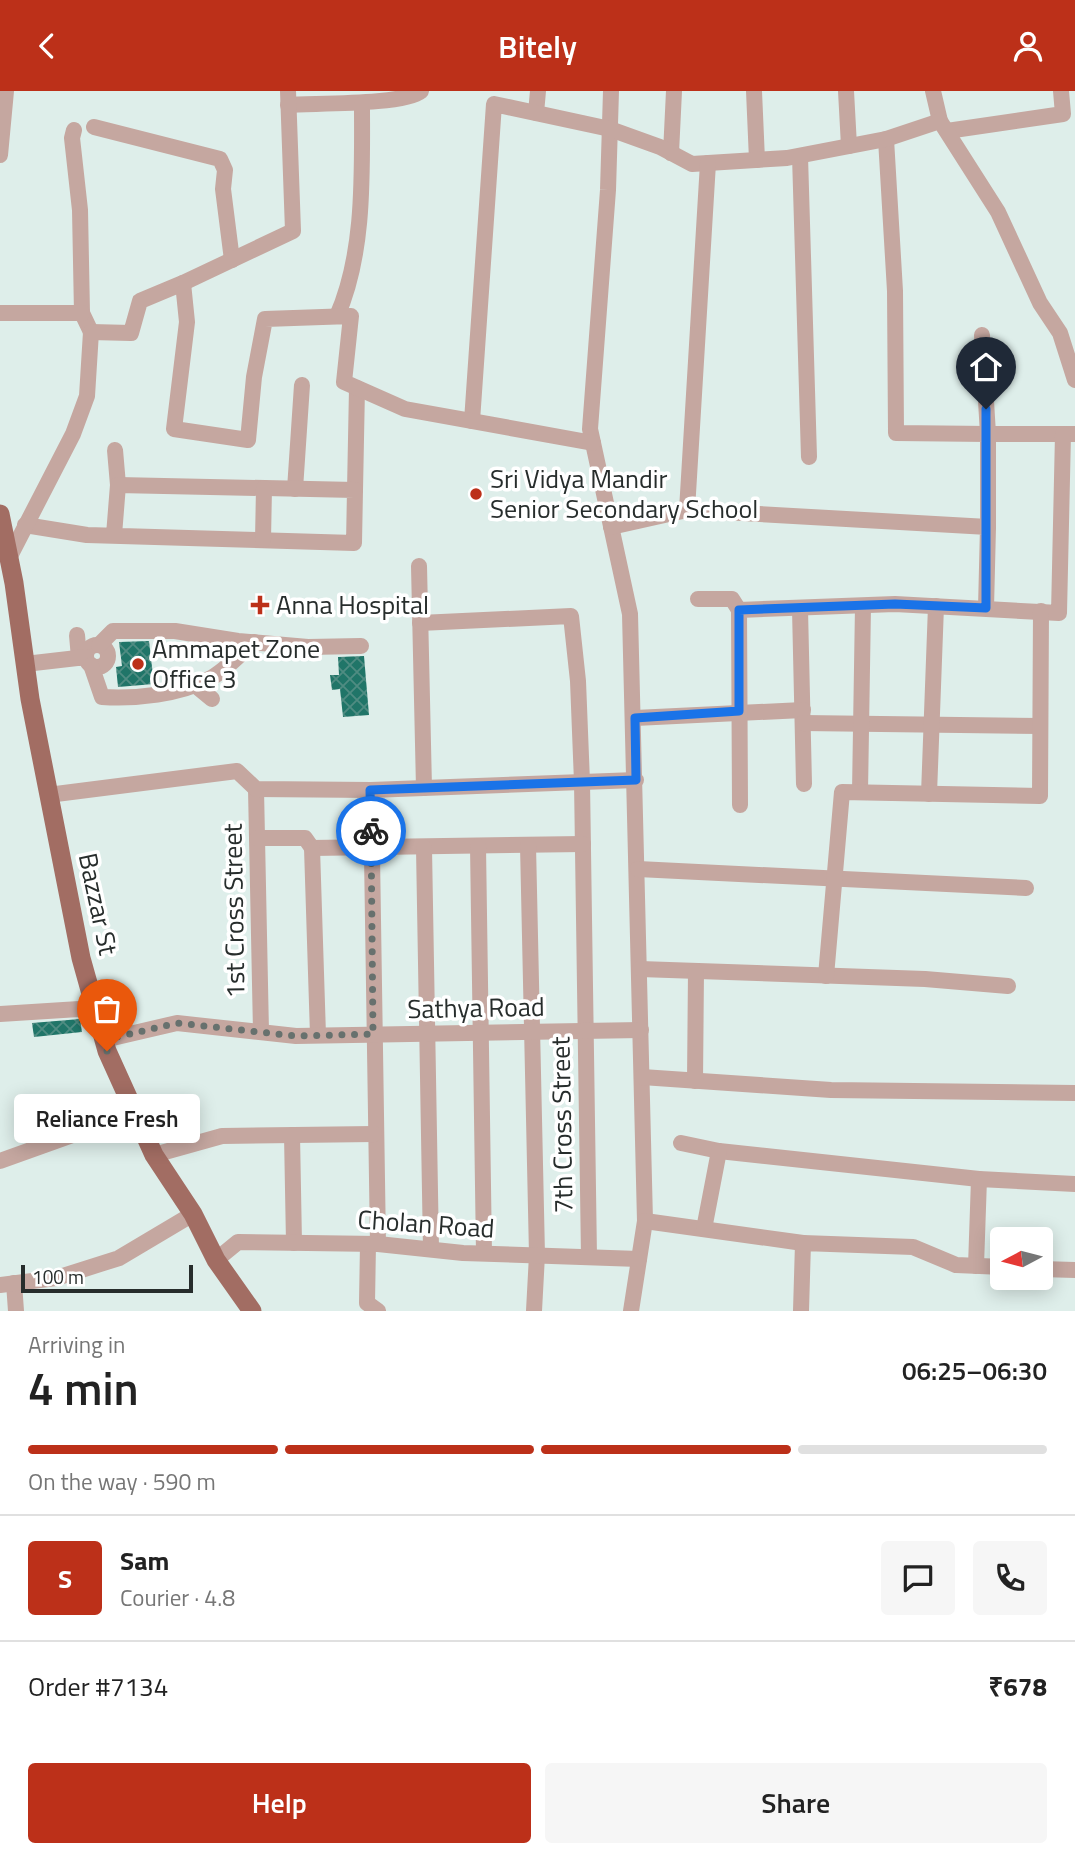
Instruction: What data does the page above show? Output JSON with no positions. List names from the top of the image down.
{
  "streets": {
    "main road": ["Bazzar St"],
    "street": [
      "1st Cross Street",
      "Sathya Road",
      "7th Cross Street",
      "Cholan Road"
    ]
  },
  "crossings": [
    ["Bazzar St", "Sathya Road"],
    ["Bazzar St", "Cholan Road"],
    ["1st Cross Street", "Sathya Road"],
    ["Sathya Road", "7th Cross Street"],
    ["7th Cross Street", "Cholan Road"]
  ],
  "places": {
    "other": ["Sri Vidya Mandir Senior Secondary School", "Ammapet Zone Office 3", "Reliance Fresh"],
    "health": ["Anna Hospital"]
  },
  "scale_bar": "100 m",
  "north": "left",
  "page": {
    "header": "Bitely",
    "bubble": "Reliance Fresh",
    "scale": "100 m",
    "heading": ["4 min", "Arriving in", "06:25–06:30"],
    "panel": [
      "Sam",
      "Courier · 4.8",
      "Order #7134",
      "₹678"
    ],
    "bar": "On the way · 590 m",
    "round": "S",
    "buttons": ["Help", "Share"]
  }
}
